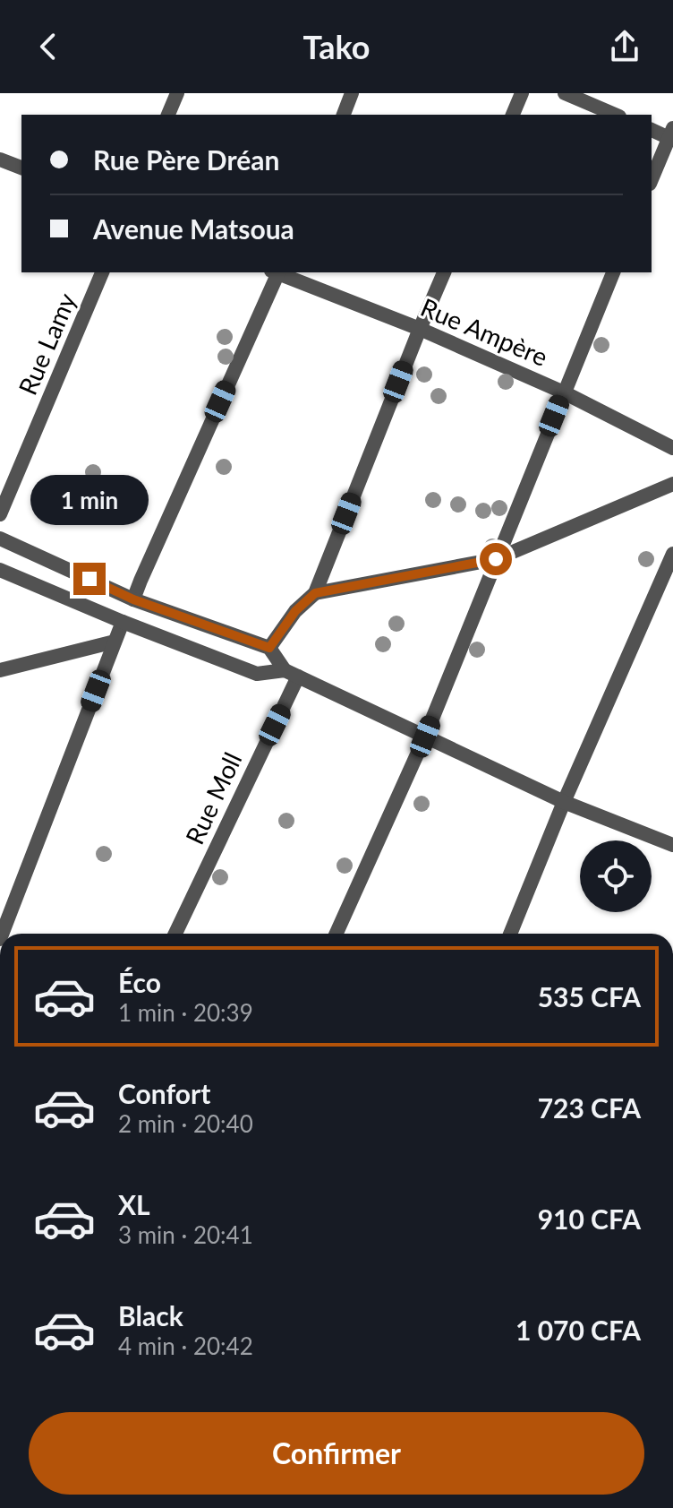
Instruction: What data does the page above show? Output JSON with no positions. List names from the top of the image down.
{
  "streets": {
    "street": ["Rue Ampère", "Rue Lamy", "Rue Moll"]
  },
  "page": {
    "header": "Tako",
    "banner": ["Rue Père Dréan", "Avenue Matsoua"],
    "bubble": "1 min",
    "list": [
      {
        "name": "Éco",
        "note": "1 min · 20:39",
        "value": "535 CFA"
      },
      {
        "name": "Confort",
        "note": "2 min · 20:40",
        "value": "723 CFA"
      },
      {
        "name": "XL",
        "note": "3 min · 20:41",
        "value": "910 CFA"
      },
      {
        "name": "Black",
        "note": "4 min · 20:42",
        "value": "1 070 CFA"
      }
    ],
    "buttons": "Confirmer"
  }
}
